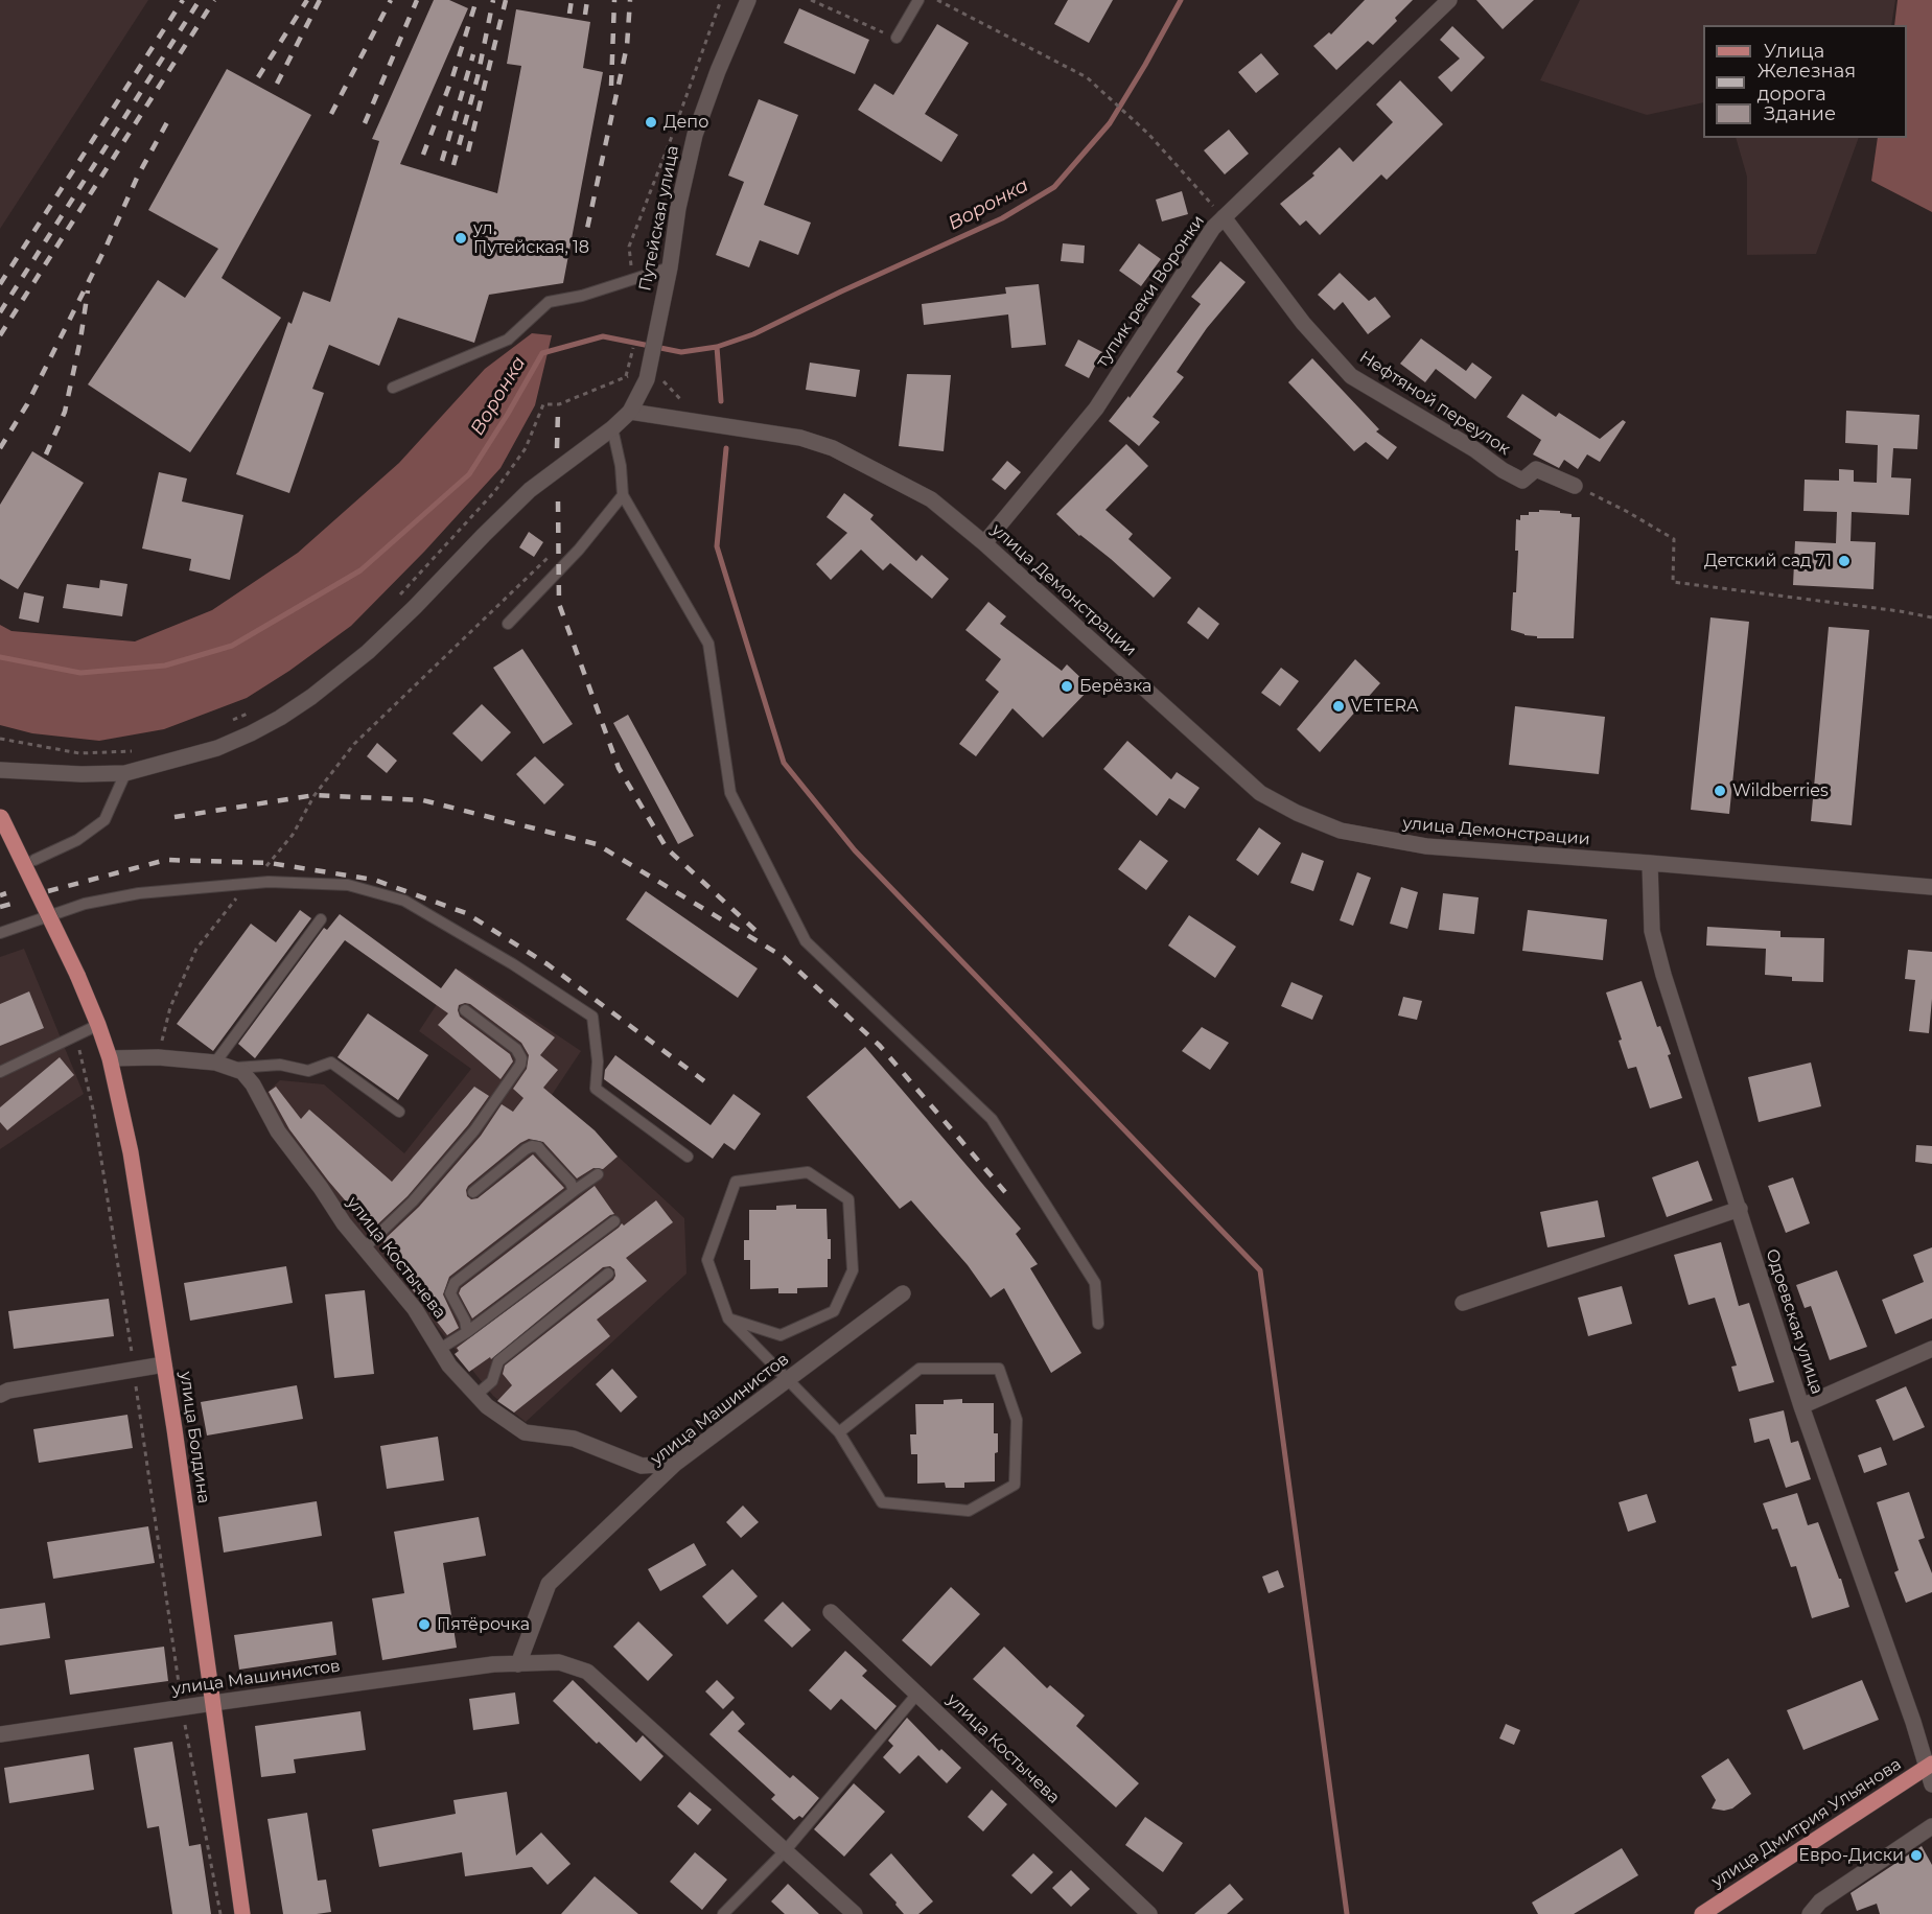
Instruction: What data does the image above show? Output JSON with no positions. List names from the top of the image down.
{
  "streets": {
    "main road": ["улица Болдина", "улица Дмитрия Ульянова"],
    "street": [
      "Путейская улица",
      "тупик реки Воронки",
      "Нефтяной переулок",
      "улица Демонстрации",
      "улица Костычева",
      "Одоевская улица",
      "улица Машинистов"
    ]
  },
  "crossings": [
    ["Путейская улица", "улица Демонстрации"],
    ["тупик реки Воронки", "Нефтяной переулок"],
    ["тупик реки Воронки", "улица Демонстрации"],
    ["улица Демонстрации", "Одоевская улица"],
    ["улица Костычева", "улица Машинистов"],
    ["Одоевская улица", "улица Дмитрия Ульянова"],
    ["улица Машинистов", "улица Болдина"]
  ],
  "water": ["Воронка"],
  "places": [
    "Депо",
    "ул. Путейская, 18",
    "Детский сад 71",
    "Берёзка",
    "VETERA",
    "Wildberries",
    "Пятёрочка",
    "Евро-Диски"
  ],
  "legend": ["Улица", "Железная дорога", "Здание"]
}
